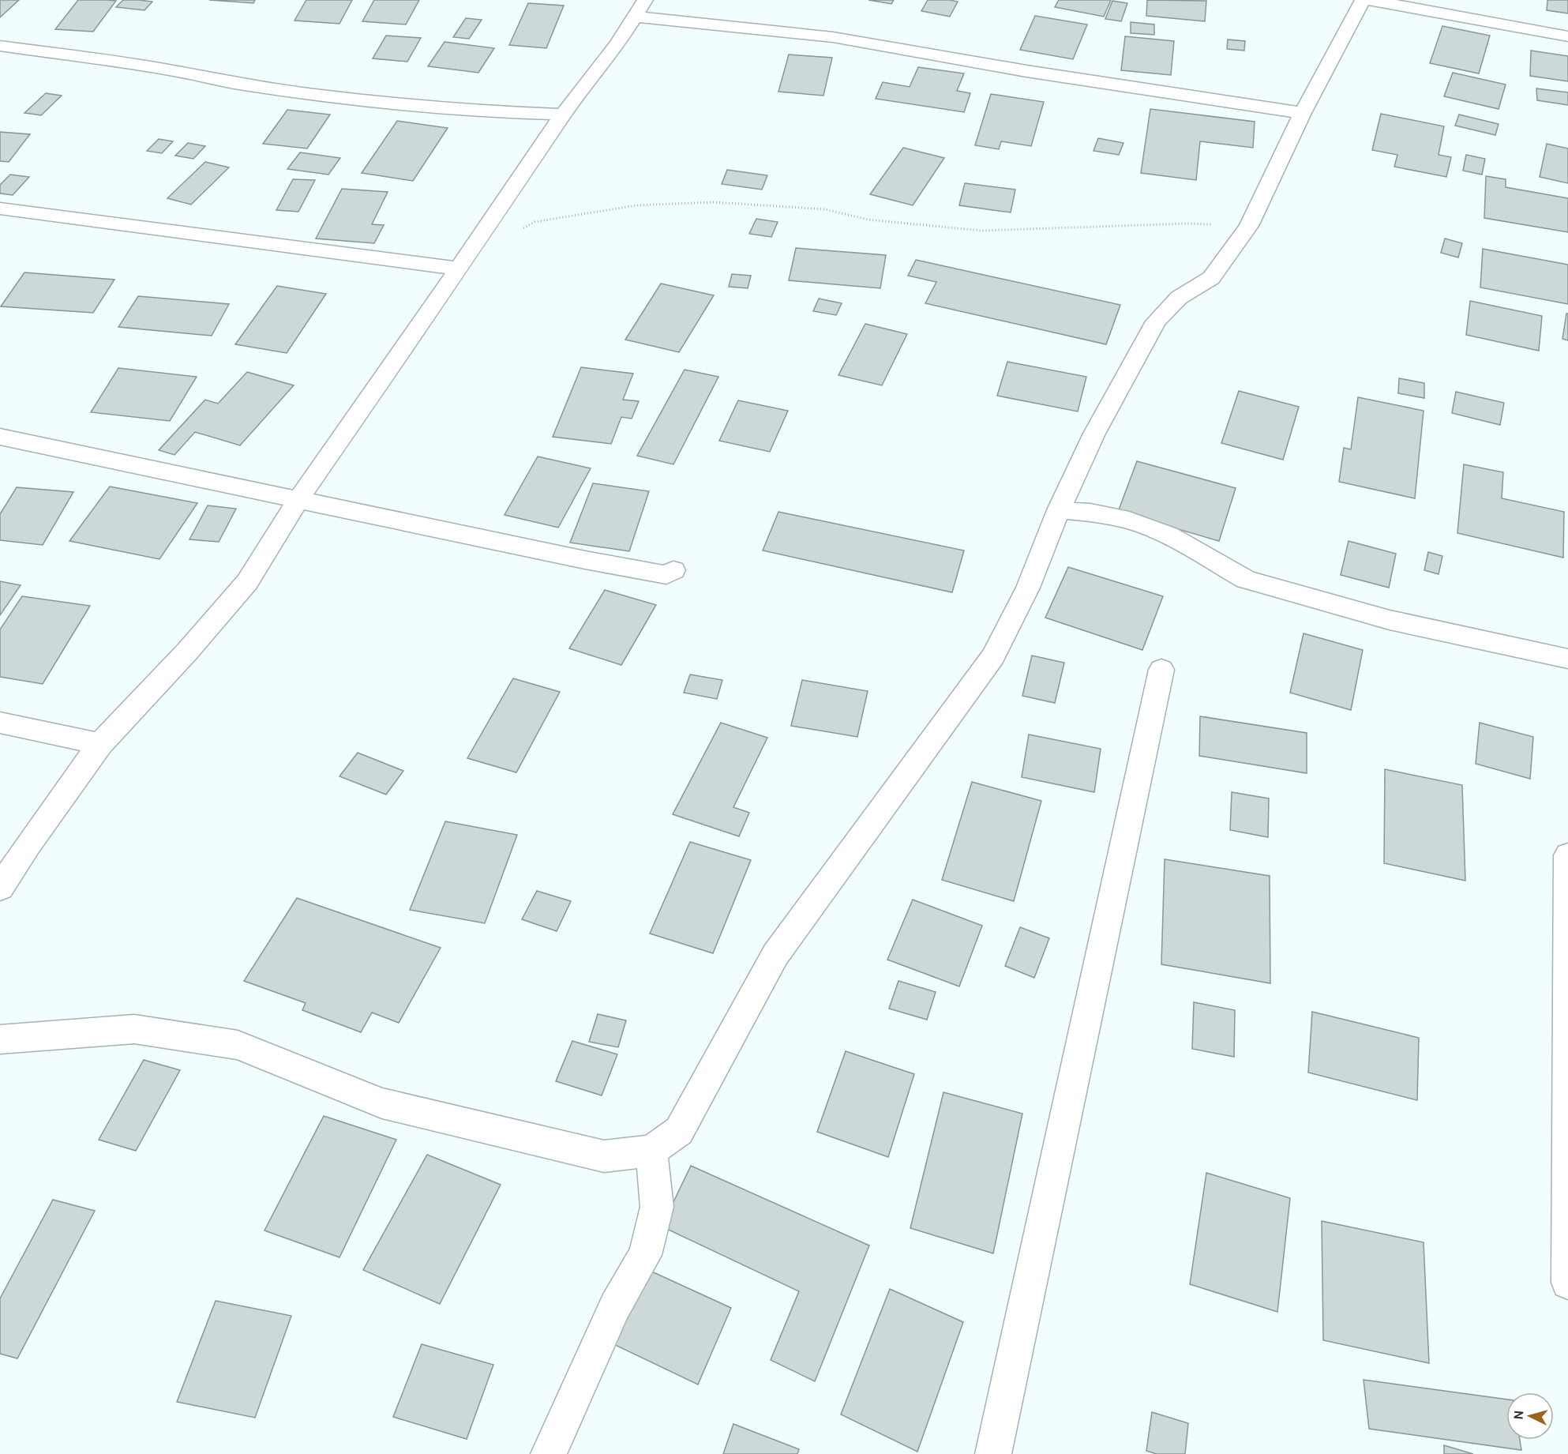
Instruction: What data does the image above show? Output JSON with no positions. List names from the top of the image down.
{
  "north": "left"
}
